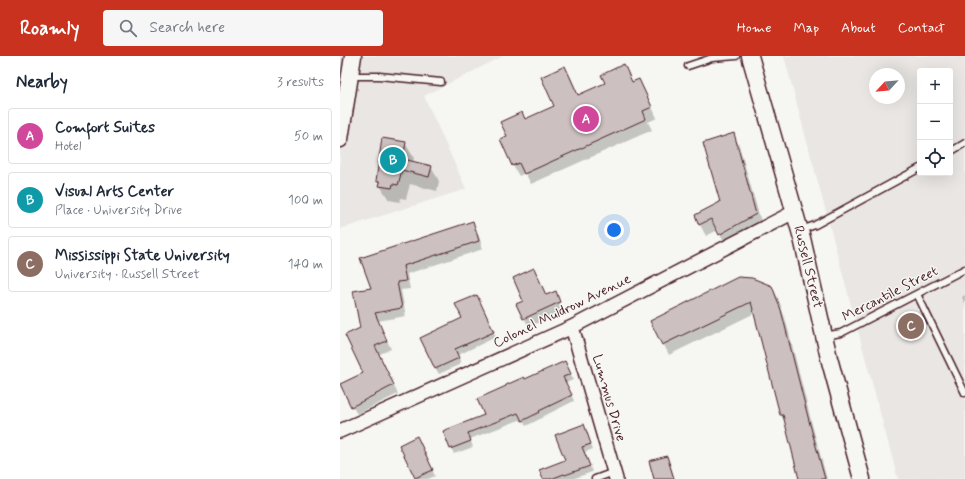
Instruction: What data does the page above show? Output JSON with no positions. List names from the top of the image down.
{
  "streets": {
    "street": ["Russell Street", "Colonel Muldrow Avenue", "Lummus Drive"],
    "lane": ["Mercantile Street"]
  },
  "crossings": [
    ["Russell Street", "Mercantile Street"],
    ["Russell Street", "Colonel Muldrow Avenue"],
    ["Colonel Muldrow Avenue", "Lummus Drive"]
  ],
  "north": "bottom left",
  "page": {
    "header": "Roamly",
    "search": "Search here",
    "nav": [
      "Home",
      "Map",
      "About",
      "Contact"
    ],
    "heading": ["Nearby", "3 results"],
    "map_buttons": ["+", "−"],
    "pins": ["A", "B", "C"],
    "list": [
      {
        "mark": "A",
        "name": "Comfort Suites",
        "note": "Hotel",
        "value": "50 m"
      },
      {
        "mark": "B",
        "name": "Visual Arts Center",
        "note": "Place · University Drive",
        "value": "100 m"
      },
      {
        "mark": "C",
        "name": "Mississippi State University",
        "note": "University · Russell Street",
        "value": "140 m"
      }
    ]
  }
}
